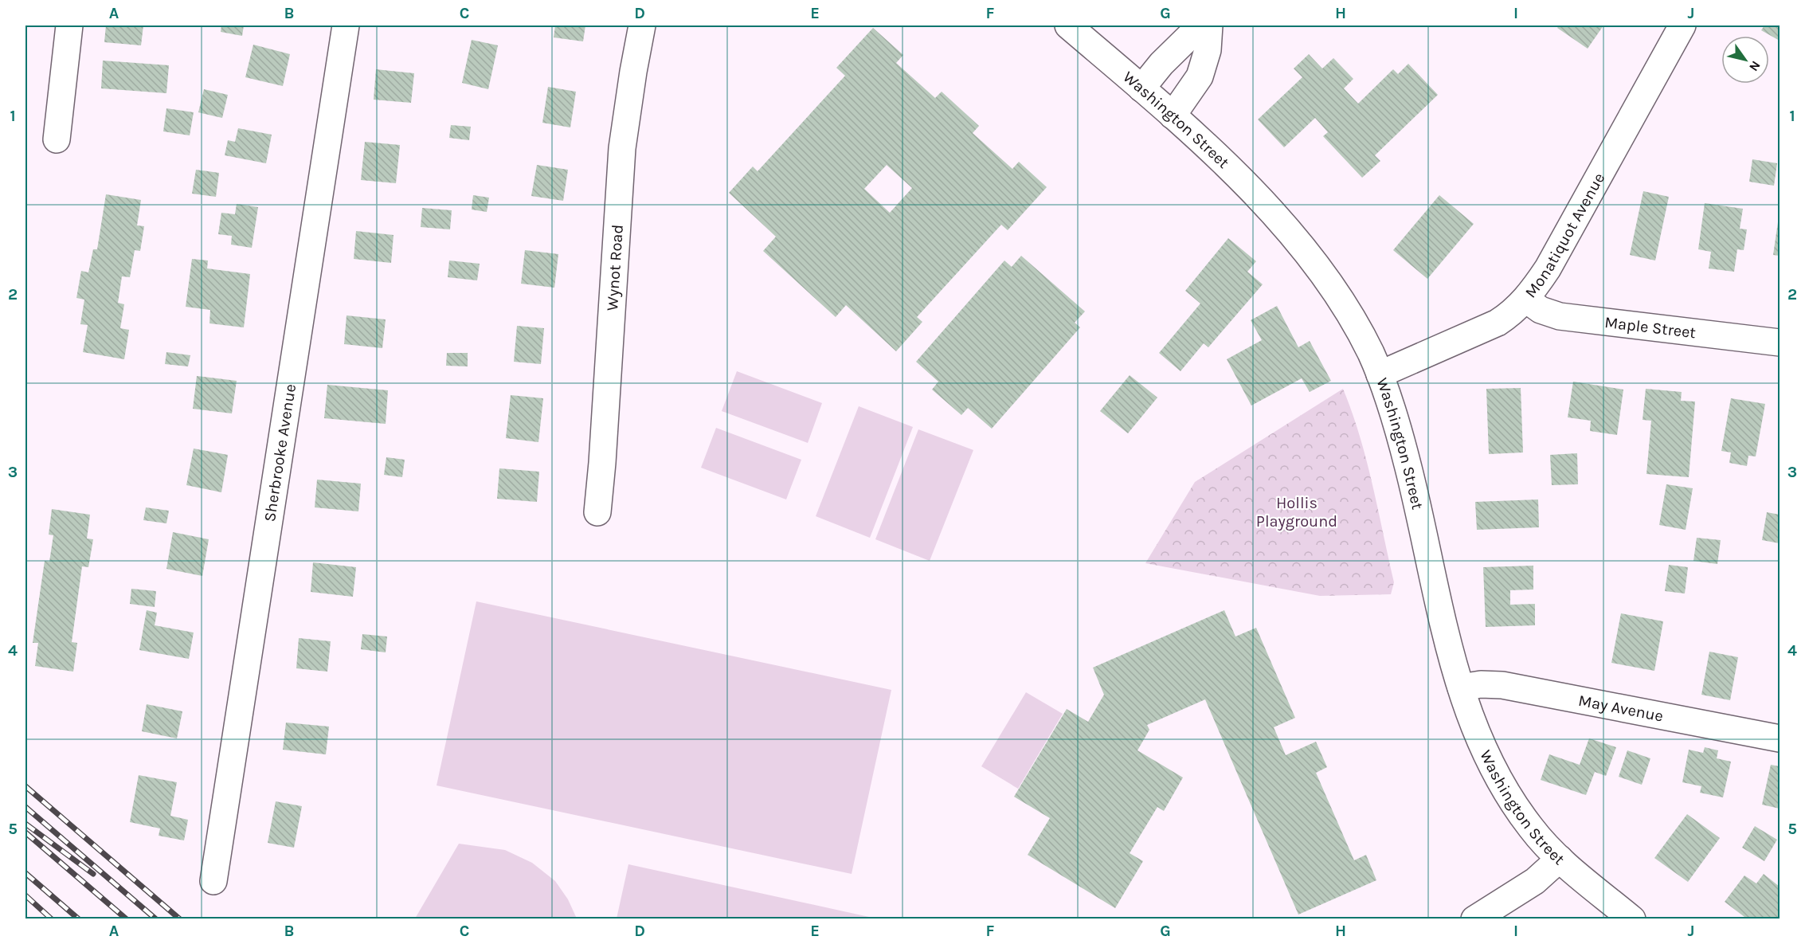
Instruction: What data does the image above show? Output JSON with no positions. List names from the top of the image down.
{
  "streets": {
    "street": [
      "Washington Street",
      "Monatiquot Avenue",
      "Wynot Road",
      "Maple Street",
      "Sherbrooke Avenue",
      "May Avenue"
    ]
  },
  "crossings": [
    ["Washington Street", "Monatiquot Avenue"],
    ["Washington Street", "May Avenue"],
    ["Monatiquot Avenue", "Maple Street"]
  ],
  "parks": ["Hollis Playground"],
  "north": "bottom right",
  "grid": {
    "columns": [
      "A",
      "B",
      "C",
      "D",
      "E",
      "F",
      "G",
      "H",
      "I",
      "J"
    ],
    "rows": [
      "1",
      "2",
      "3",
      "4",
      "5"
    ]
  }
}
